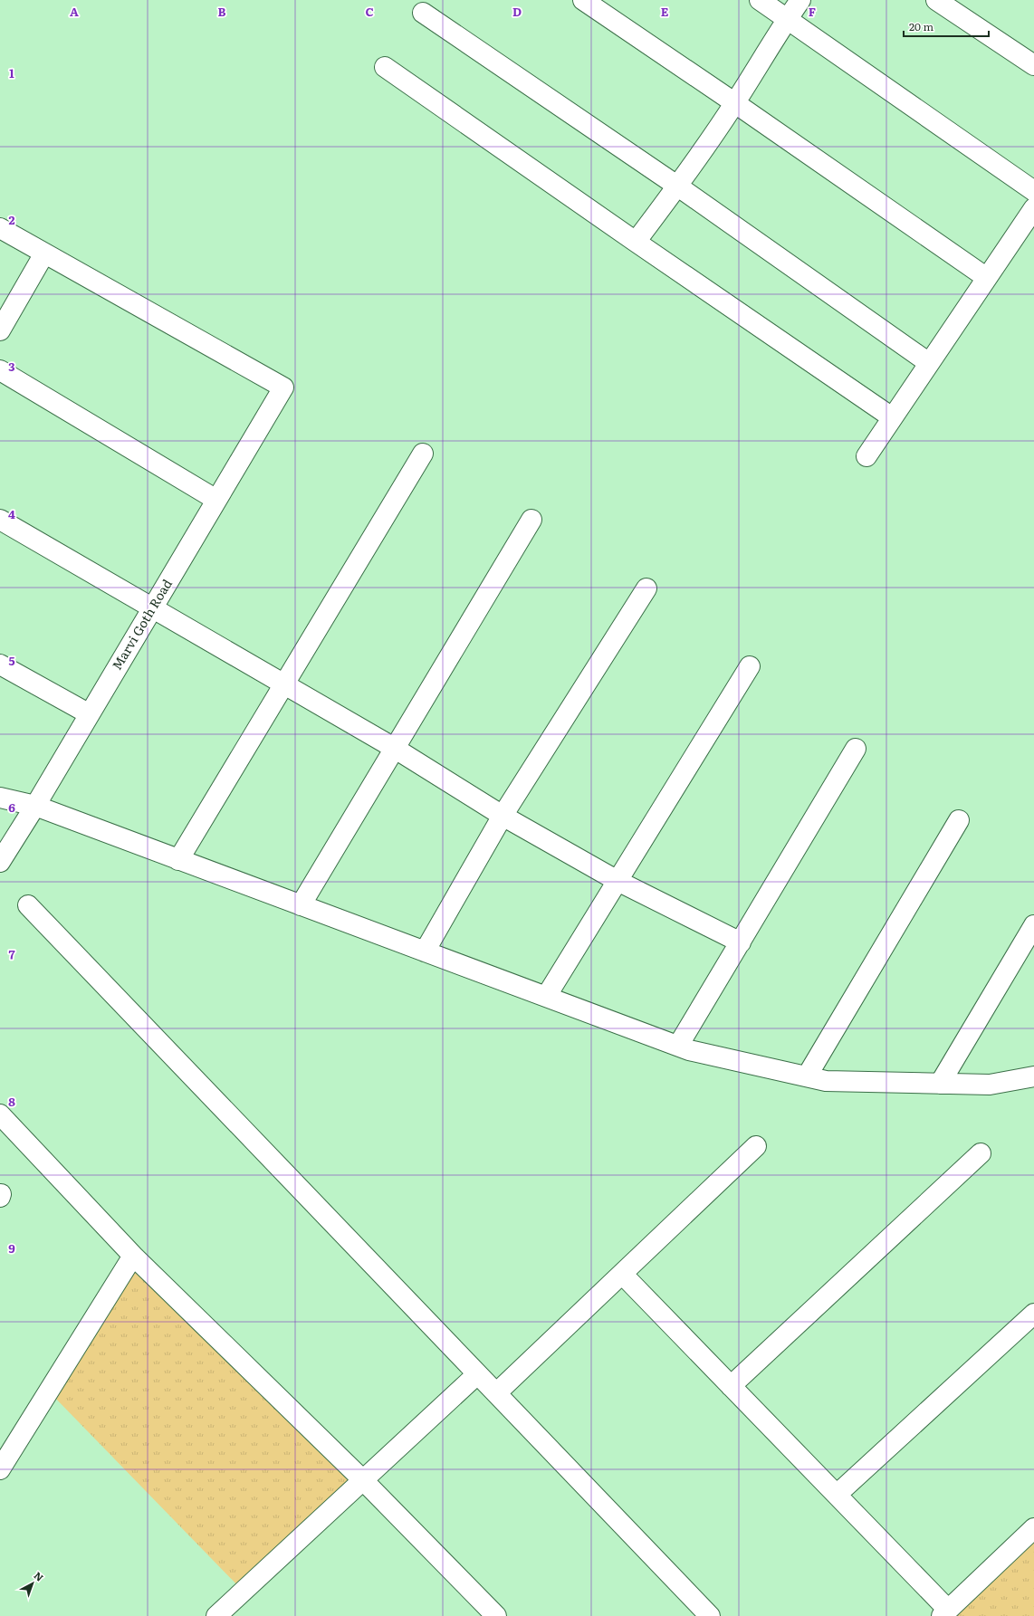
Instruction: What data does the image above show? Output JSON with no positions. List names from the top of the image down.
{
  "streets": {
    "street": ["Marvi Goth Road"]
  },
  "scale_bar": "20 m",
  "north": "top right",
  "grid": {
    "columns": [
      "A",
      "B",
      "C",
      "D",
      "E",
      "F"
    ],
    "rows": [
      "1",
      "2",
      "3",
      "4",
      "5",
      "6",
      "7",
      "8",
      "9"
    ]
  }
}
